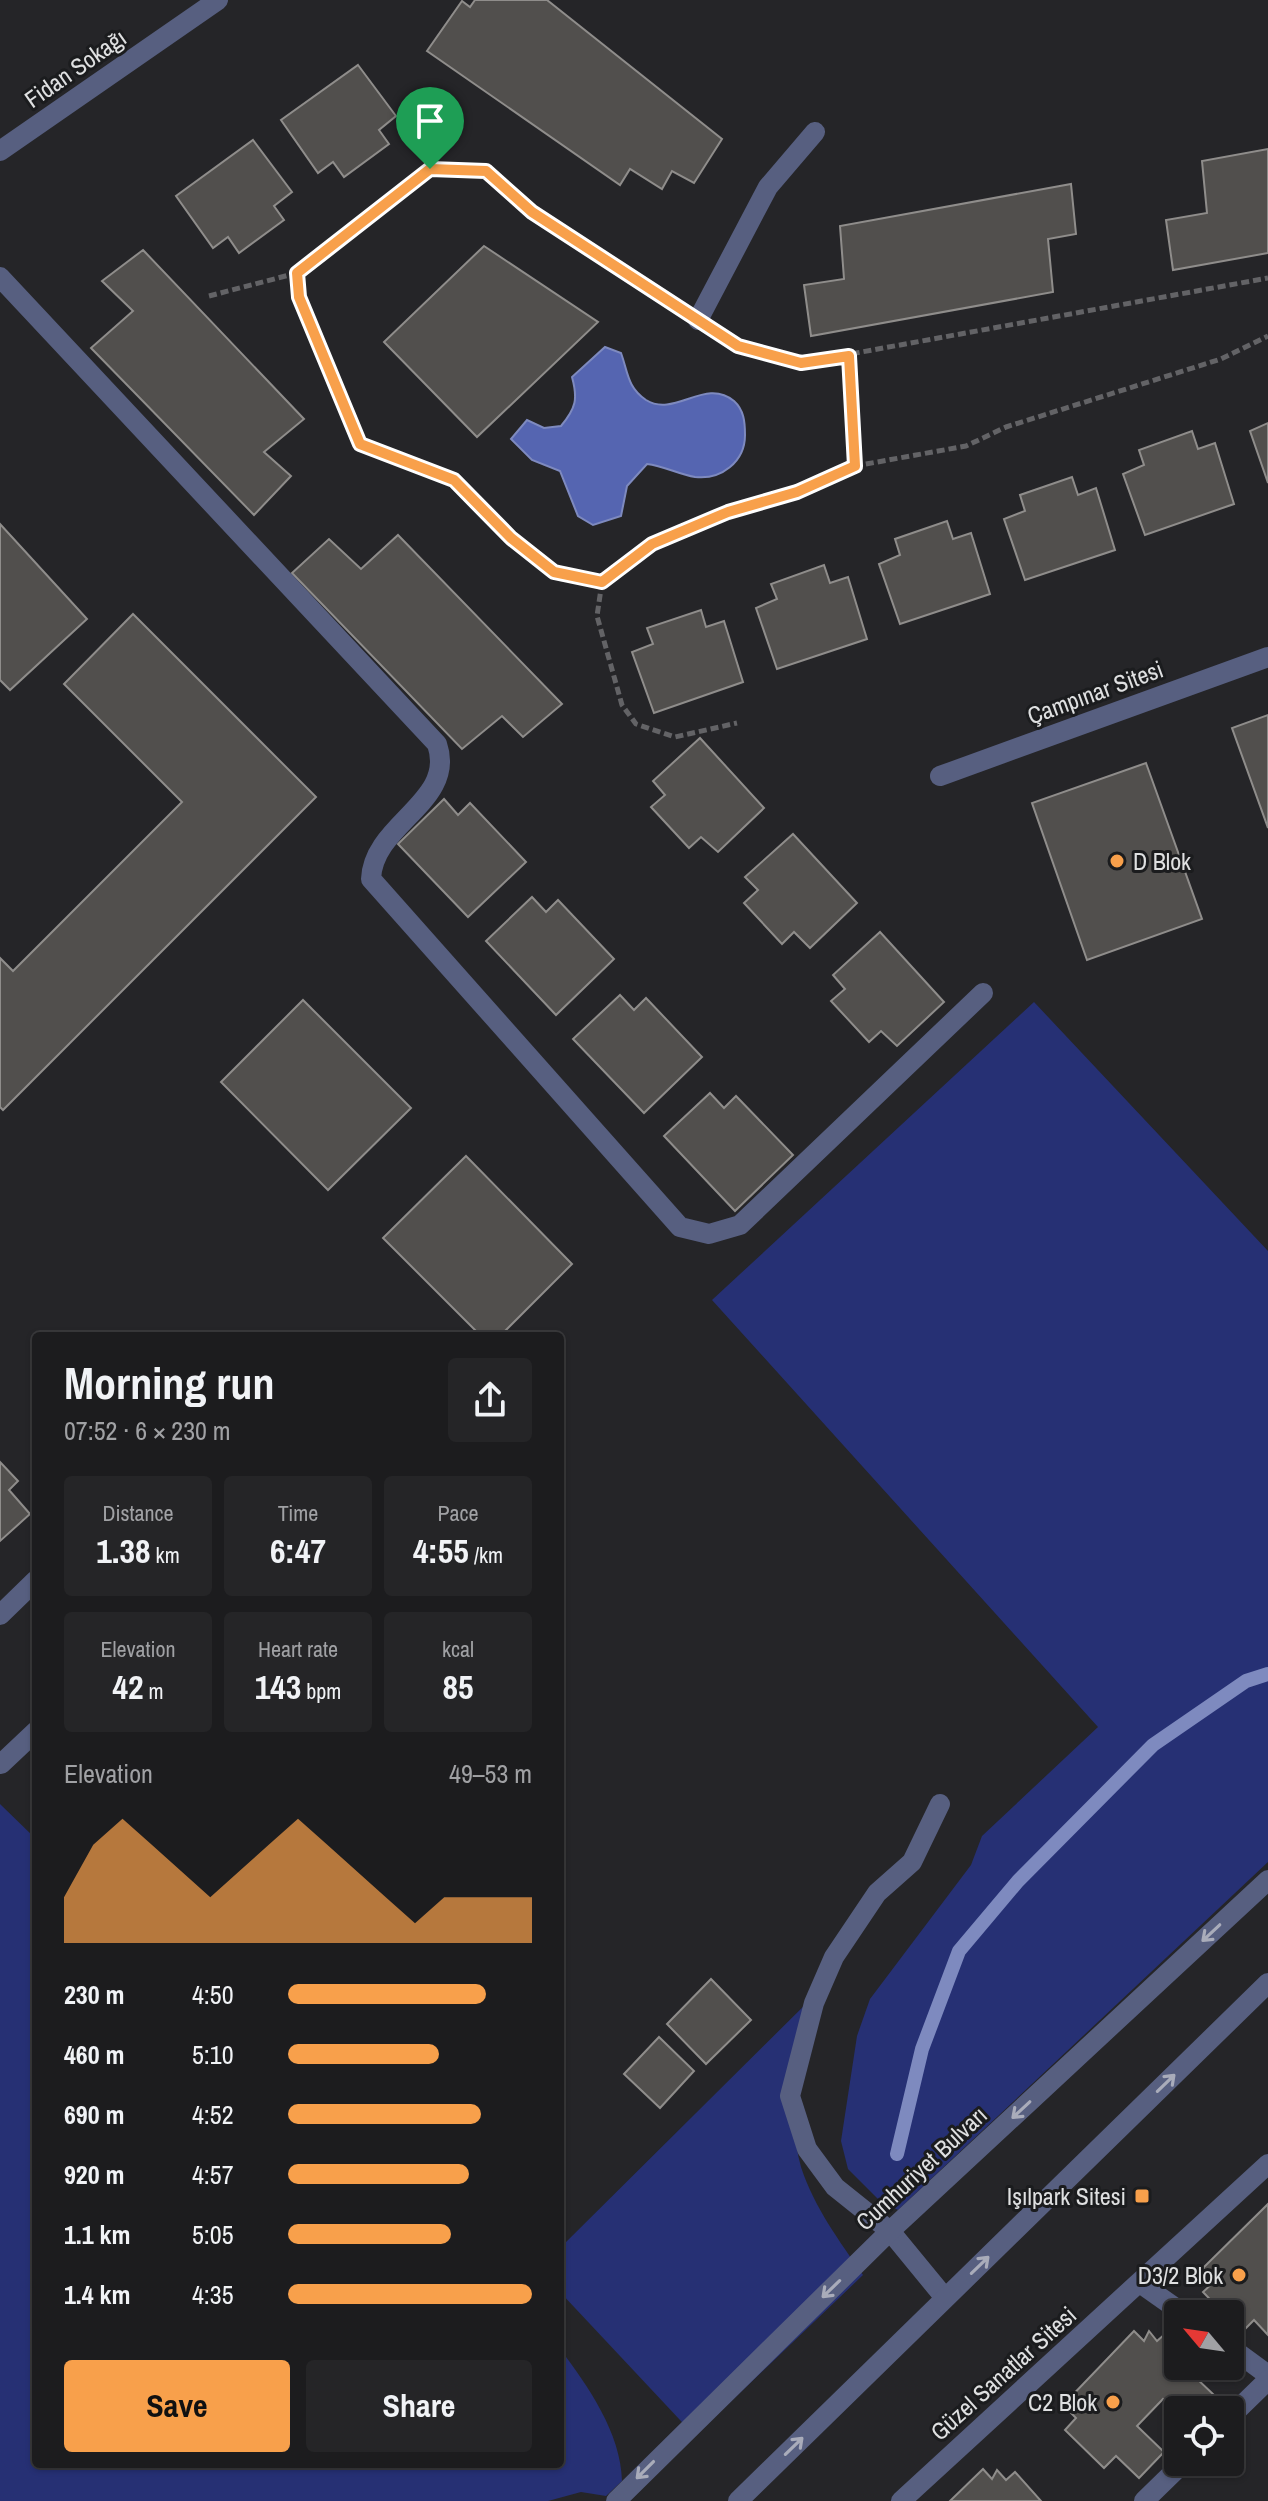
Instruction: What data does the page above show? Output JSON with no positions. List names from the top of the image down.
{
  "streets": {
    "street": [
      "Fidan Sokağı",
      "Çampınar Sitesi",
      "Cumhuriyet Bulvarı",
      "Güzel Sanatlar Sitesi"
    ]
  },
  "places": {
    "other": ["D Blok", "D3/2 Blok", "C2 Blok"],
    "transit": ["Işılpark Sitesi"]
  },
  "north": "top left",
  "page": {
    "heading": ["Morning run", "07:52 · 6 × 230 m"],
    "stats": [
      ["Distance", "1.38 km"],
      ["Time", "6:47"],
      ["Pace", "4:55 /km"],
      ["Elevation", "42 m"],
      ["Heart rate", "143 bpm"],
      ["kcal", "85"]
    ],
    "chart": ["Elevation", "49–53 m"],
    "list": [
      {
        "name": "230 m",
        "note": "4:50"
      },
      {
        "name": "460 m",
        "note": "5:10"
      },
      {
        "name": "690 m",
        "note": "4:52"
      },
      {
        "name": "920 m",
        "note": "4:57"
      },
      {
        "name": "1.1 km",
        "note": "5:05"
      },
      {
        "name": "1.4 km",
        "note": "4:35"
      }
    ],
    "buttons": ["Save", "Share"]
  }
}
